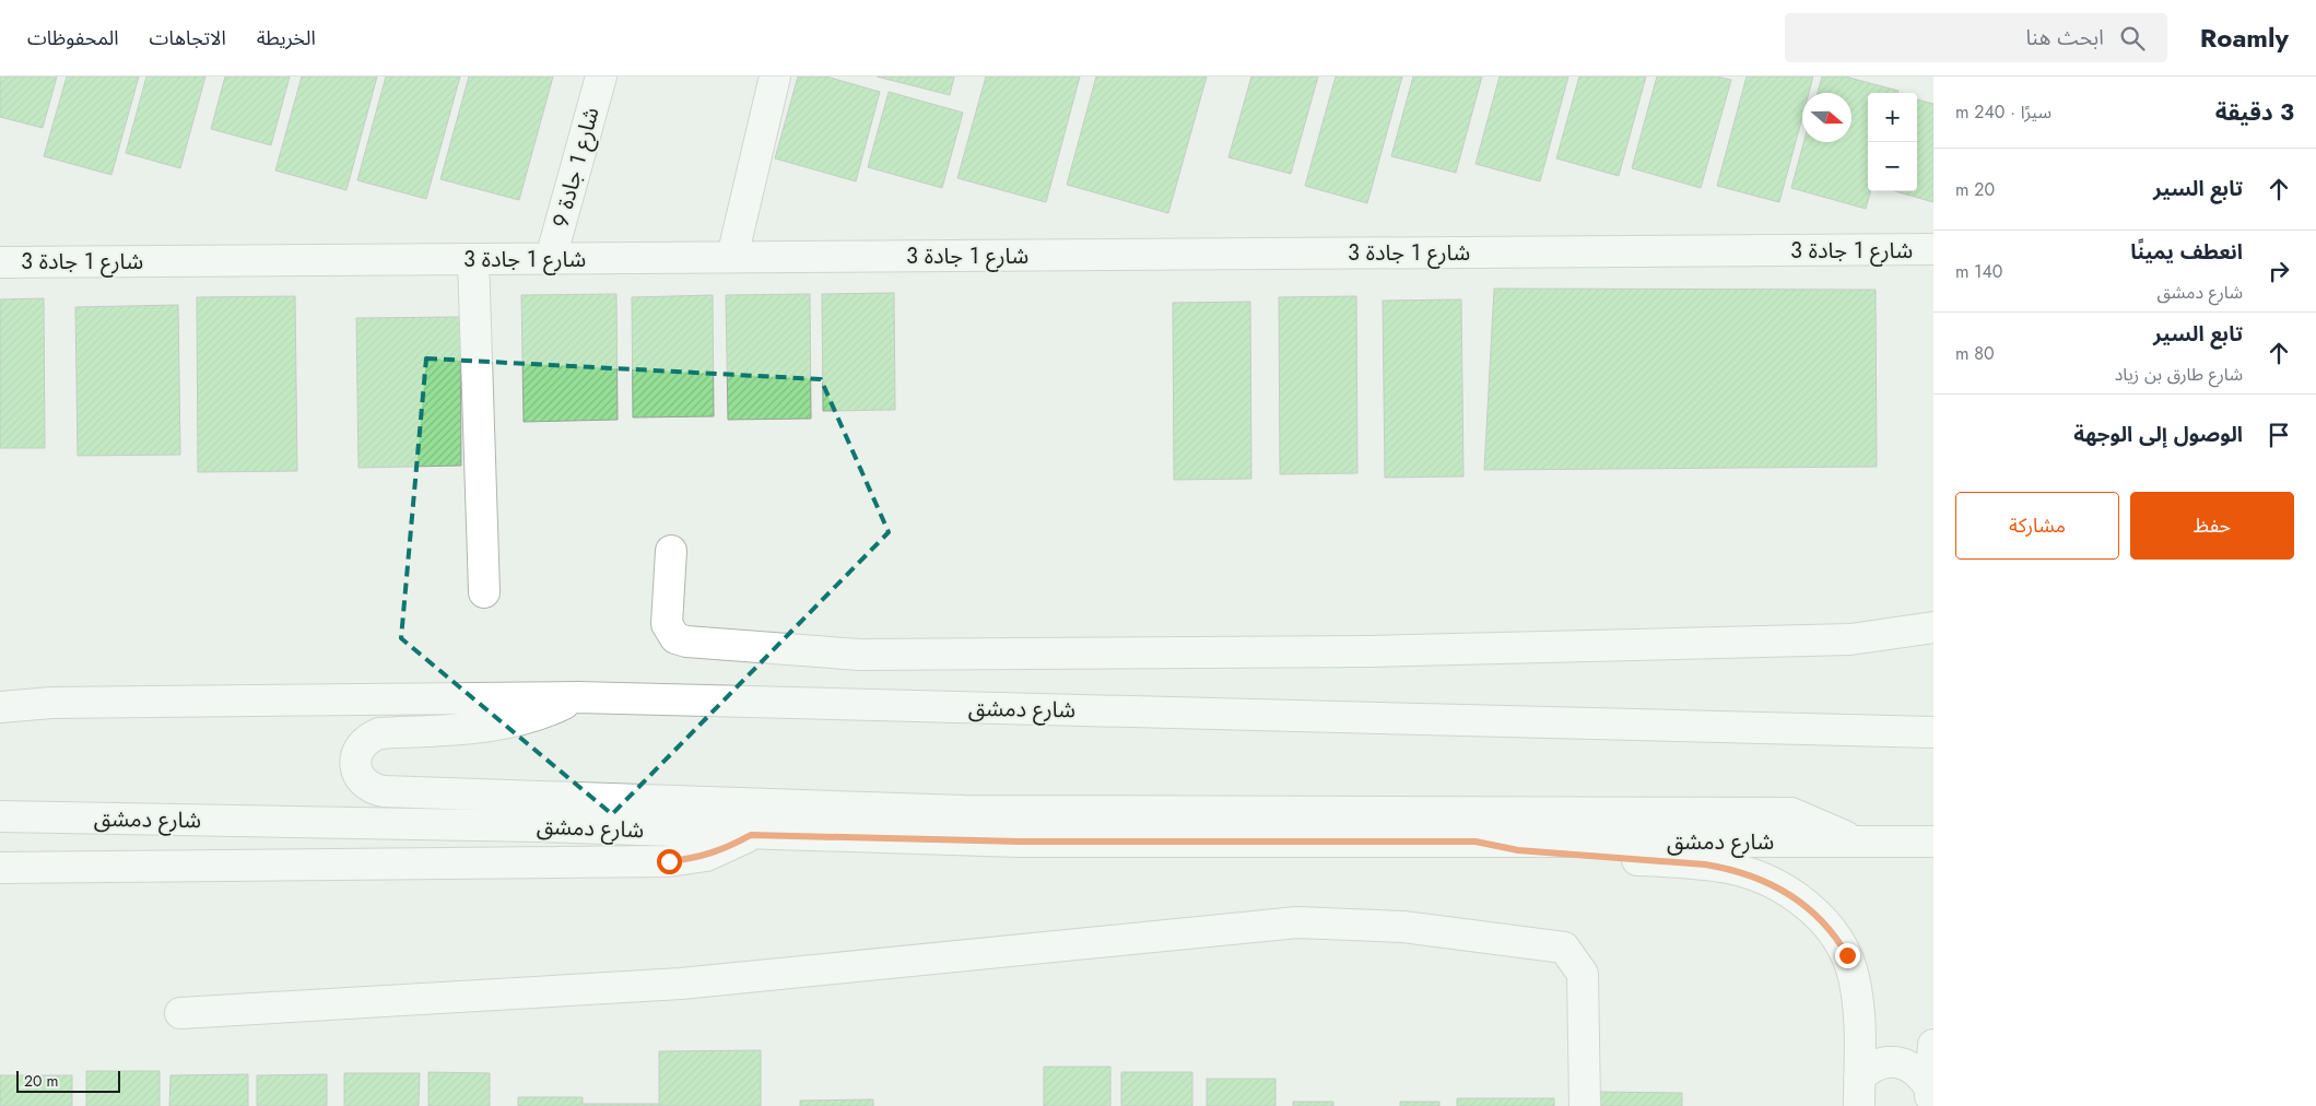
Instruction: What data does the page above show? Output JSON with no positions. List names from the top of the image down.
{
  "streets": {
    "main road": ["شارع 1 جادة 9", "شارع 1 جادة 3", "شارع دمشق"]
  },
  "crossings": [
    ["شارع 1 جادة 9", "شارع 1 جادة 3"]
  ],
  "scale_bar": "20 m",
  "north": "right",
  "page": {
    "header": "Roamly",
    "search": "ابحث هنا",
    "nav": ["الخريطة", "الاتجاهات", "المحفوظات"],
    "heading": ["3 دقيقة", "سيرًا · 240 m"],
    "map_buttons": ["+", "−"],
    "list": [
      ["تابع السير", "20 m"],
      ["انعطف يمينًا", "شارع دمشق", "140 m"],
      ["تابع السير", "شارع طارق بن زياد", "80 m"],
      "الوصول إلى الوجهة"
    ],
    "buttons": ["حفظ", "مشاركة"],
    "scale": "20 m"
  }
}
